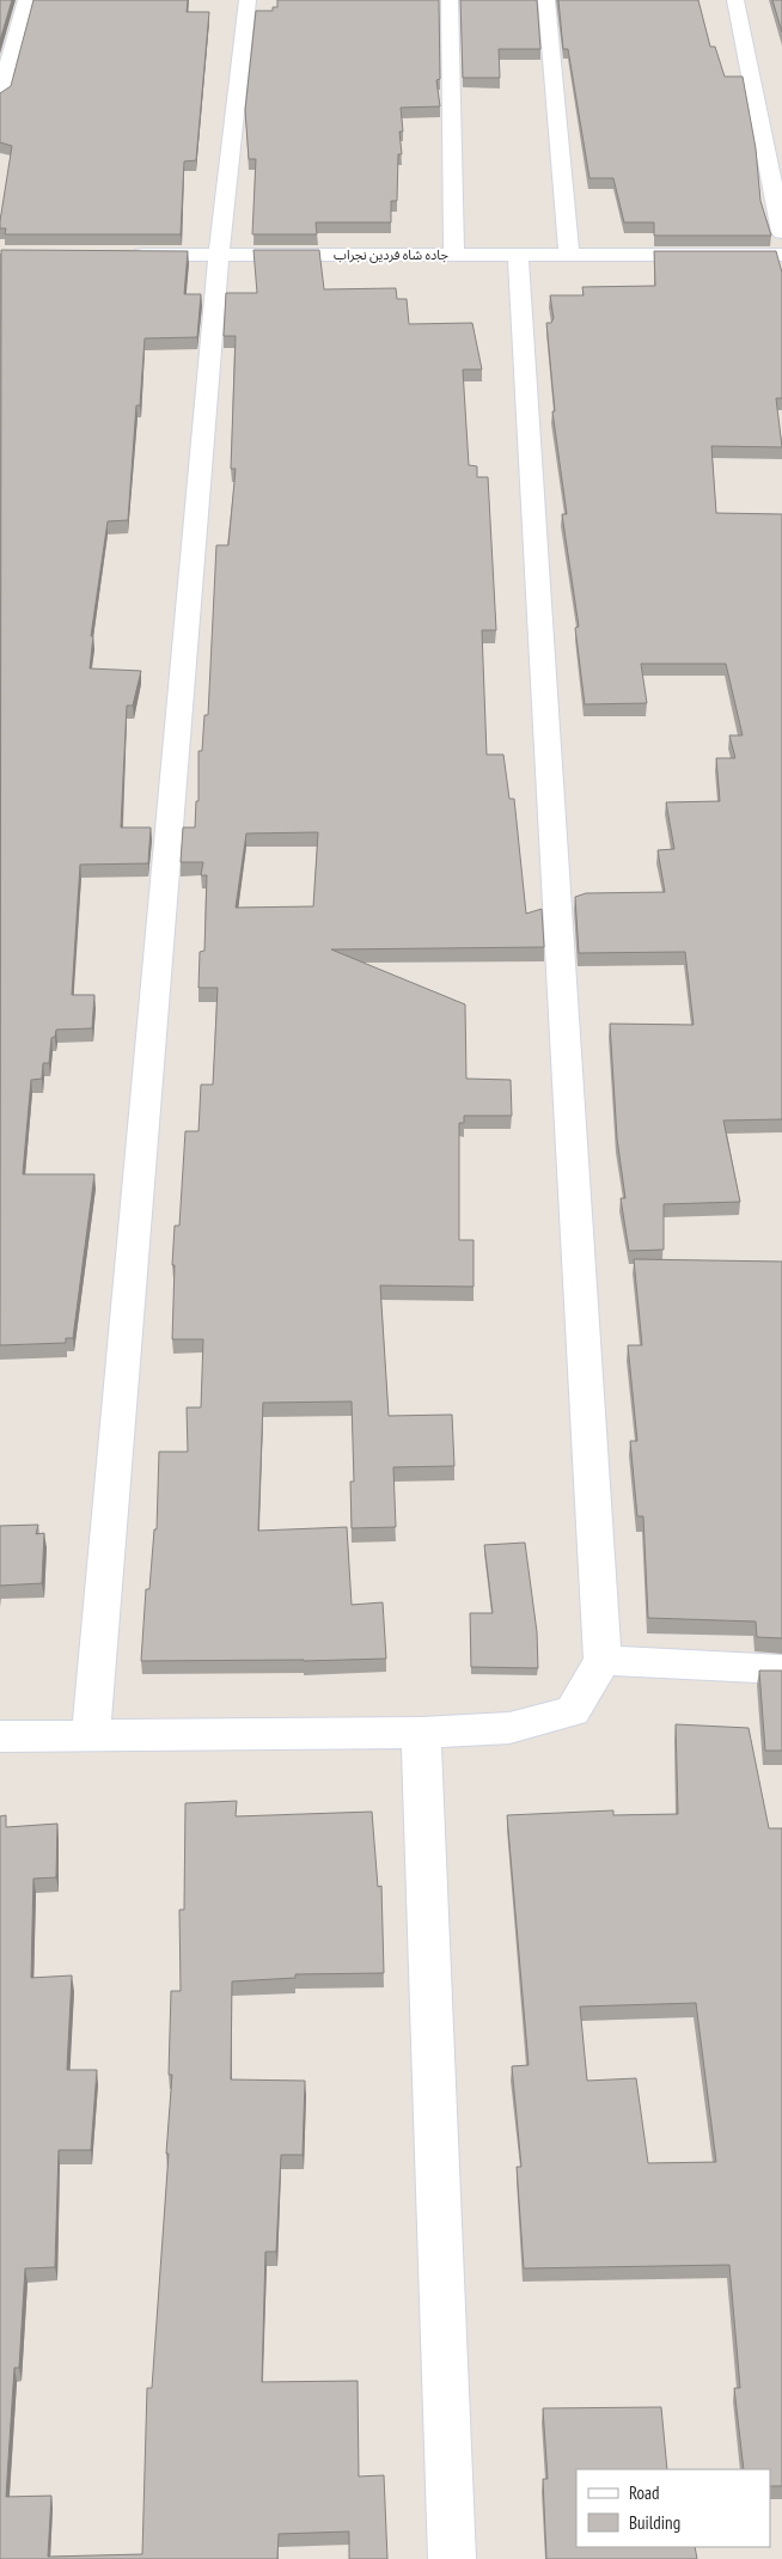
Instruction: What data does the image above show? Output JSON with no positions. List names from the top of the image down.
{
  "streets": {
    "street": ["جاده شاه فردین نجراب"]
  },
  "legend": ["Road", "Building"]
}
